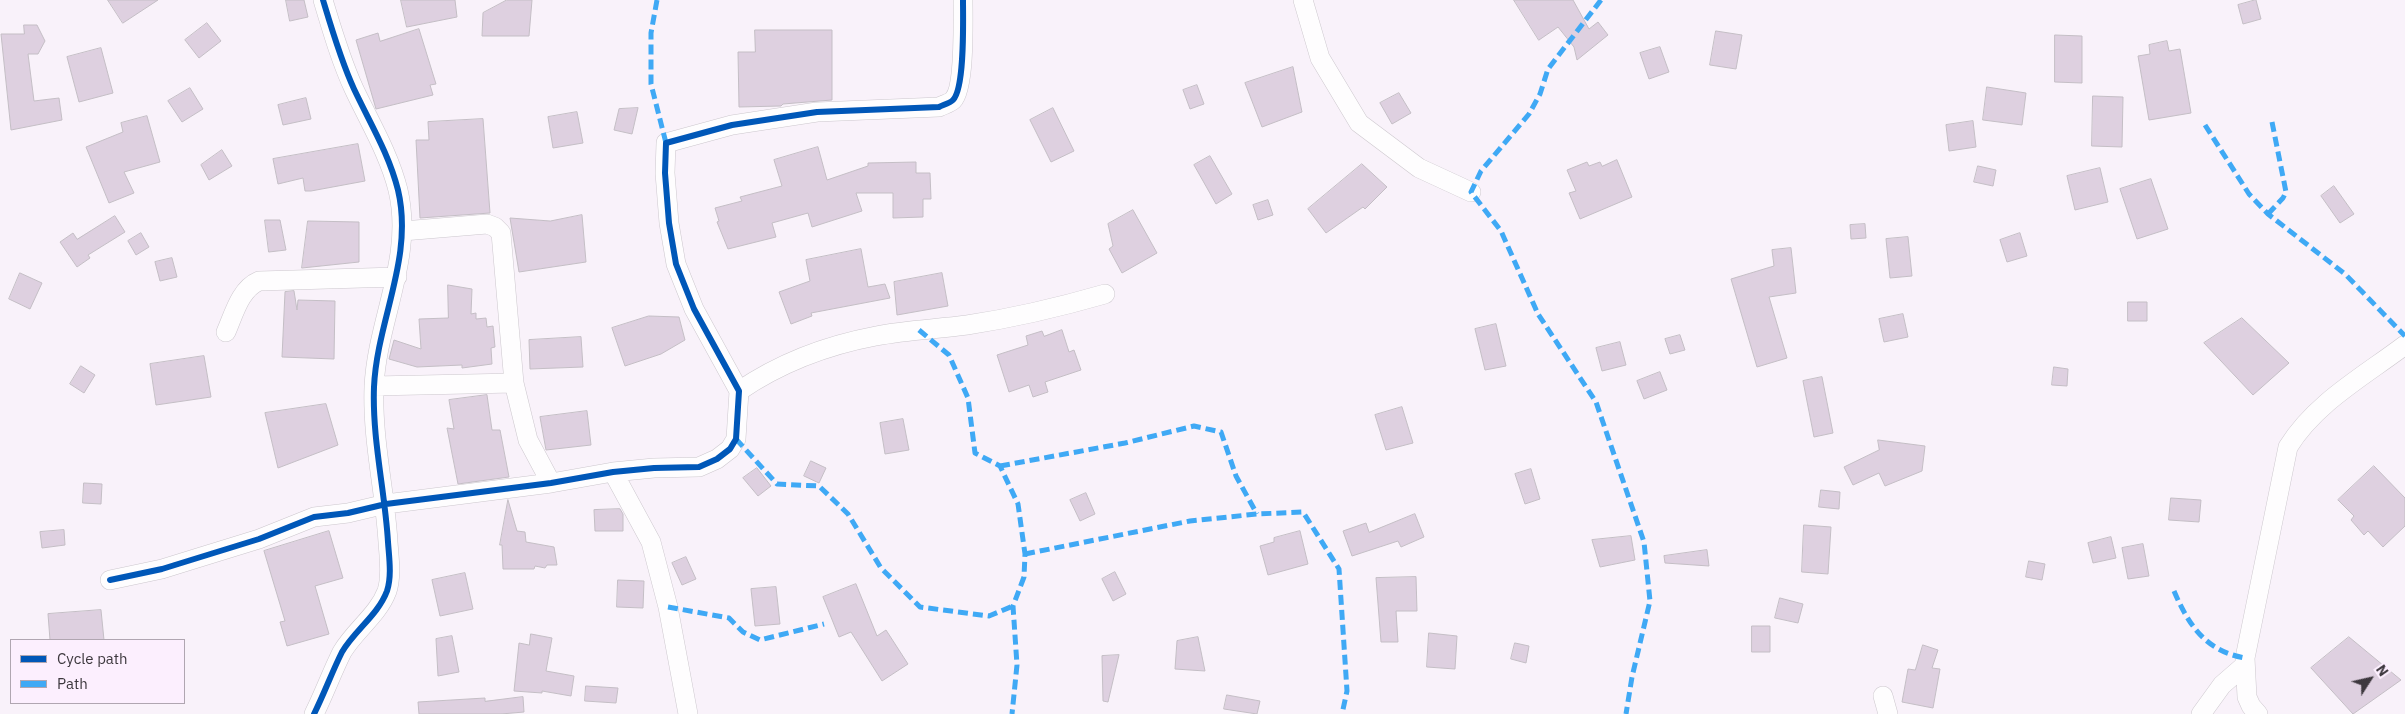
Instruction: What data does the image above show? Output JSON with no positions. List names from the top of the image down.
{
  "legend": ["Cycle path", "Path"],
  "north": "top right"
}
